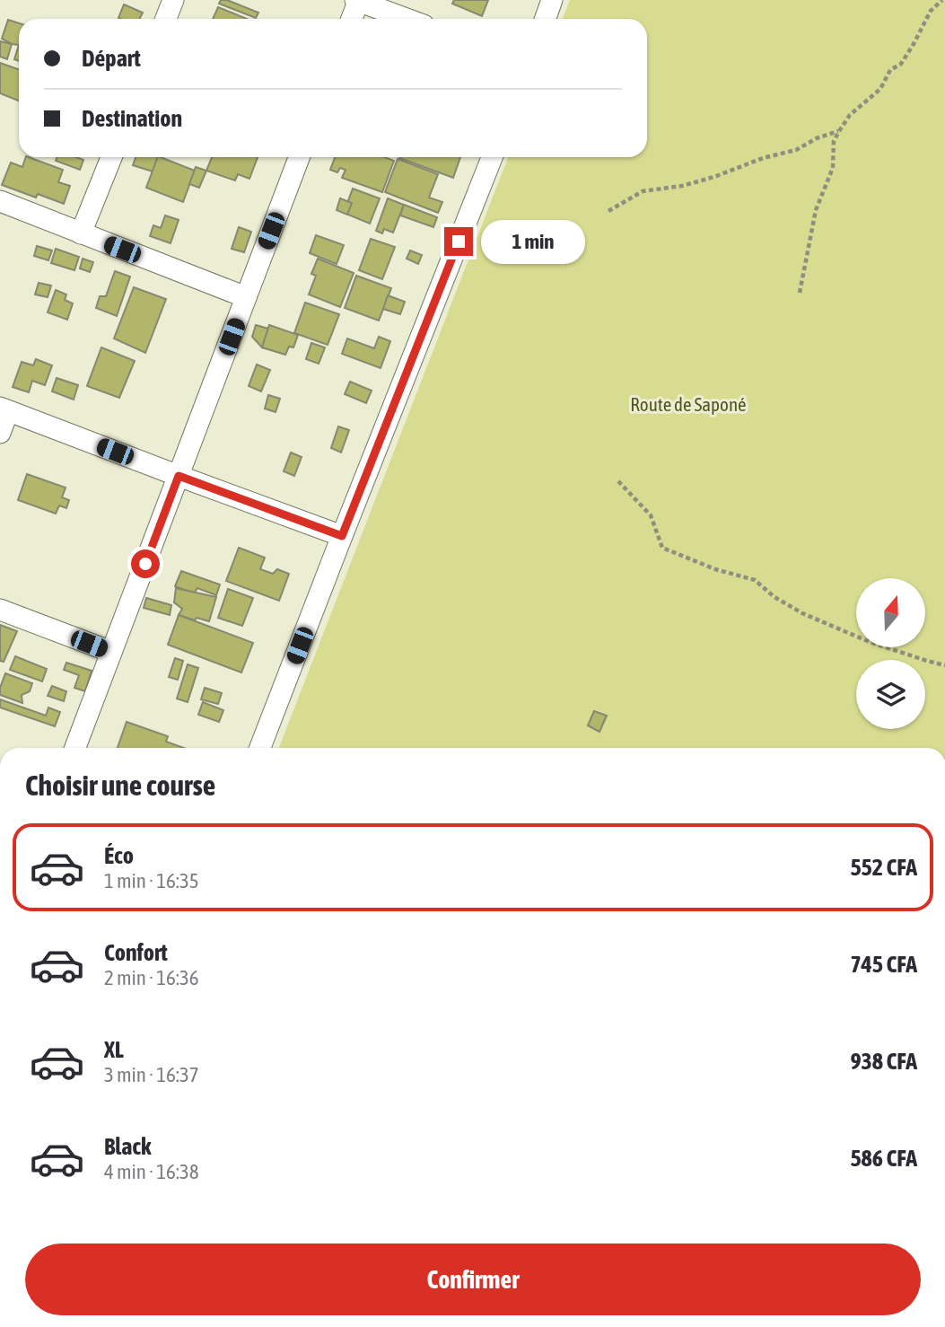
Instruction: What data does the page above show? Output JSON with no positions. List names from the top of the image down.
{
  "parks": ["Route de Saponé"],
  "north": "top",
  "page": {
    "banner": ["Départ", "Destination"],
    "bubble": "1 min",
    "heading": "Choisir une course",
    "list": [
      {
        "name": "Éco",
        "note": "1 min · 16:35",
        "value": "552 CFA"
      },
      {
        "name": "Confort",
        "note": "2 min · 16:36",
        "value": "745 CFA"
      },
      {
        "name": "XL",
        "note": "3 min · 16:37",
        "value": "938 CFA"
      },
      {
        "name": "Black",
        "note": "4 min · 16:38",
        "value": "586 CFA"
      }
    ],
    "buttons": "Confirmer"
  }
}
